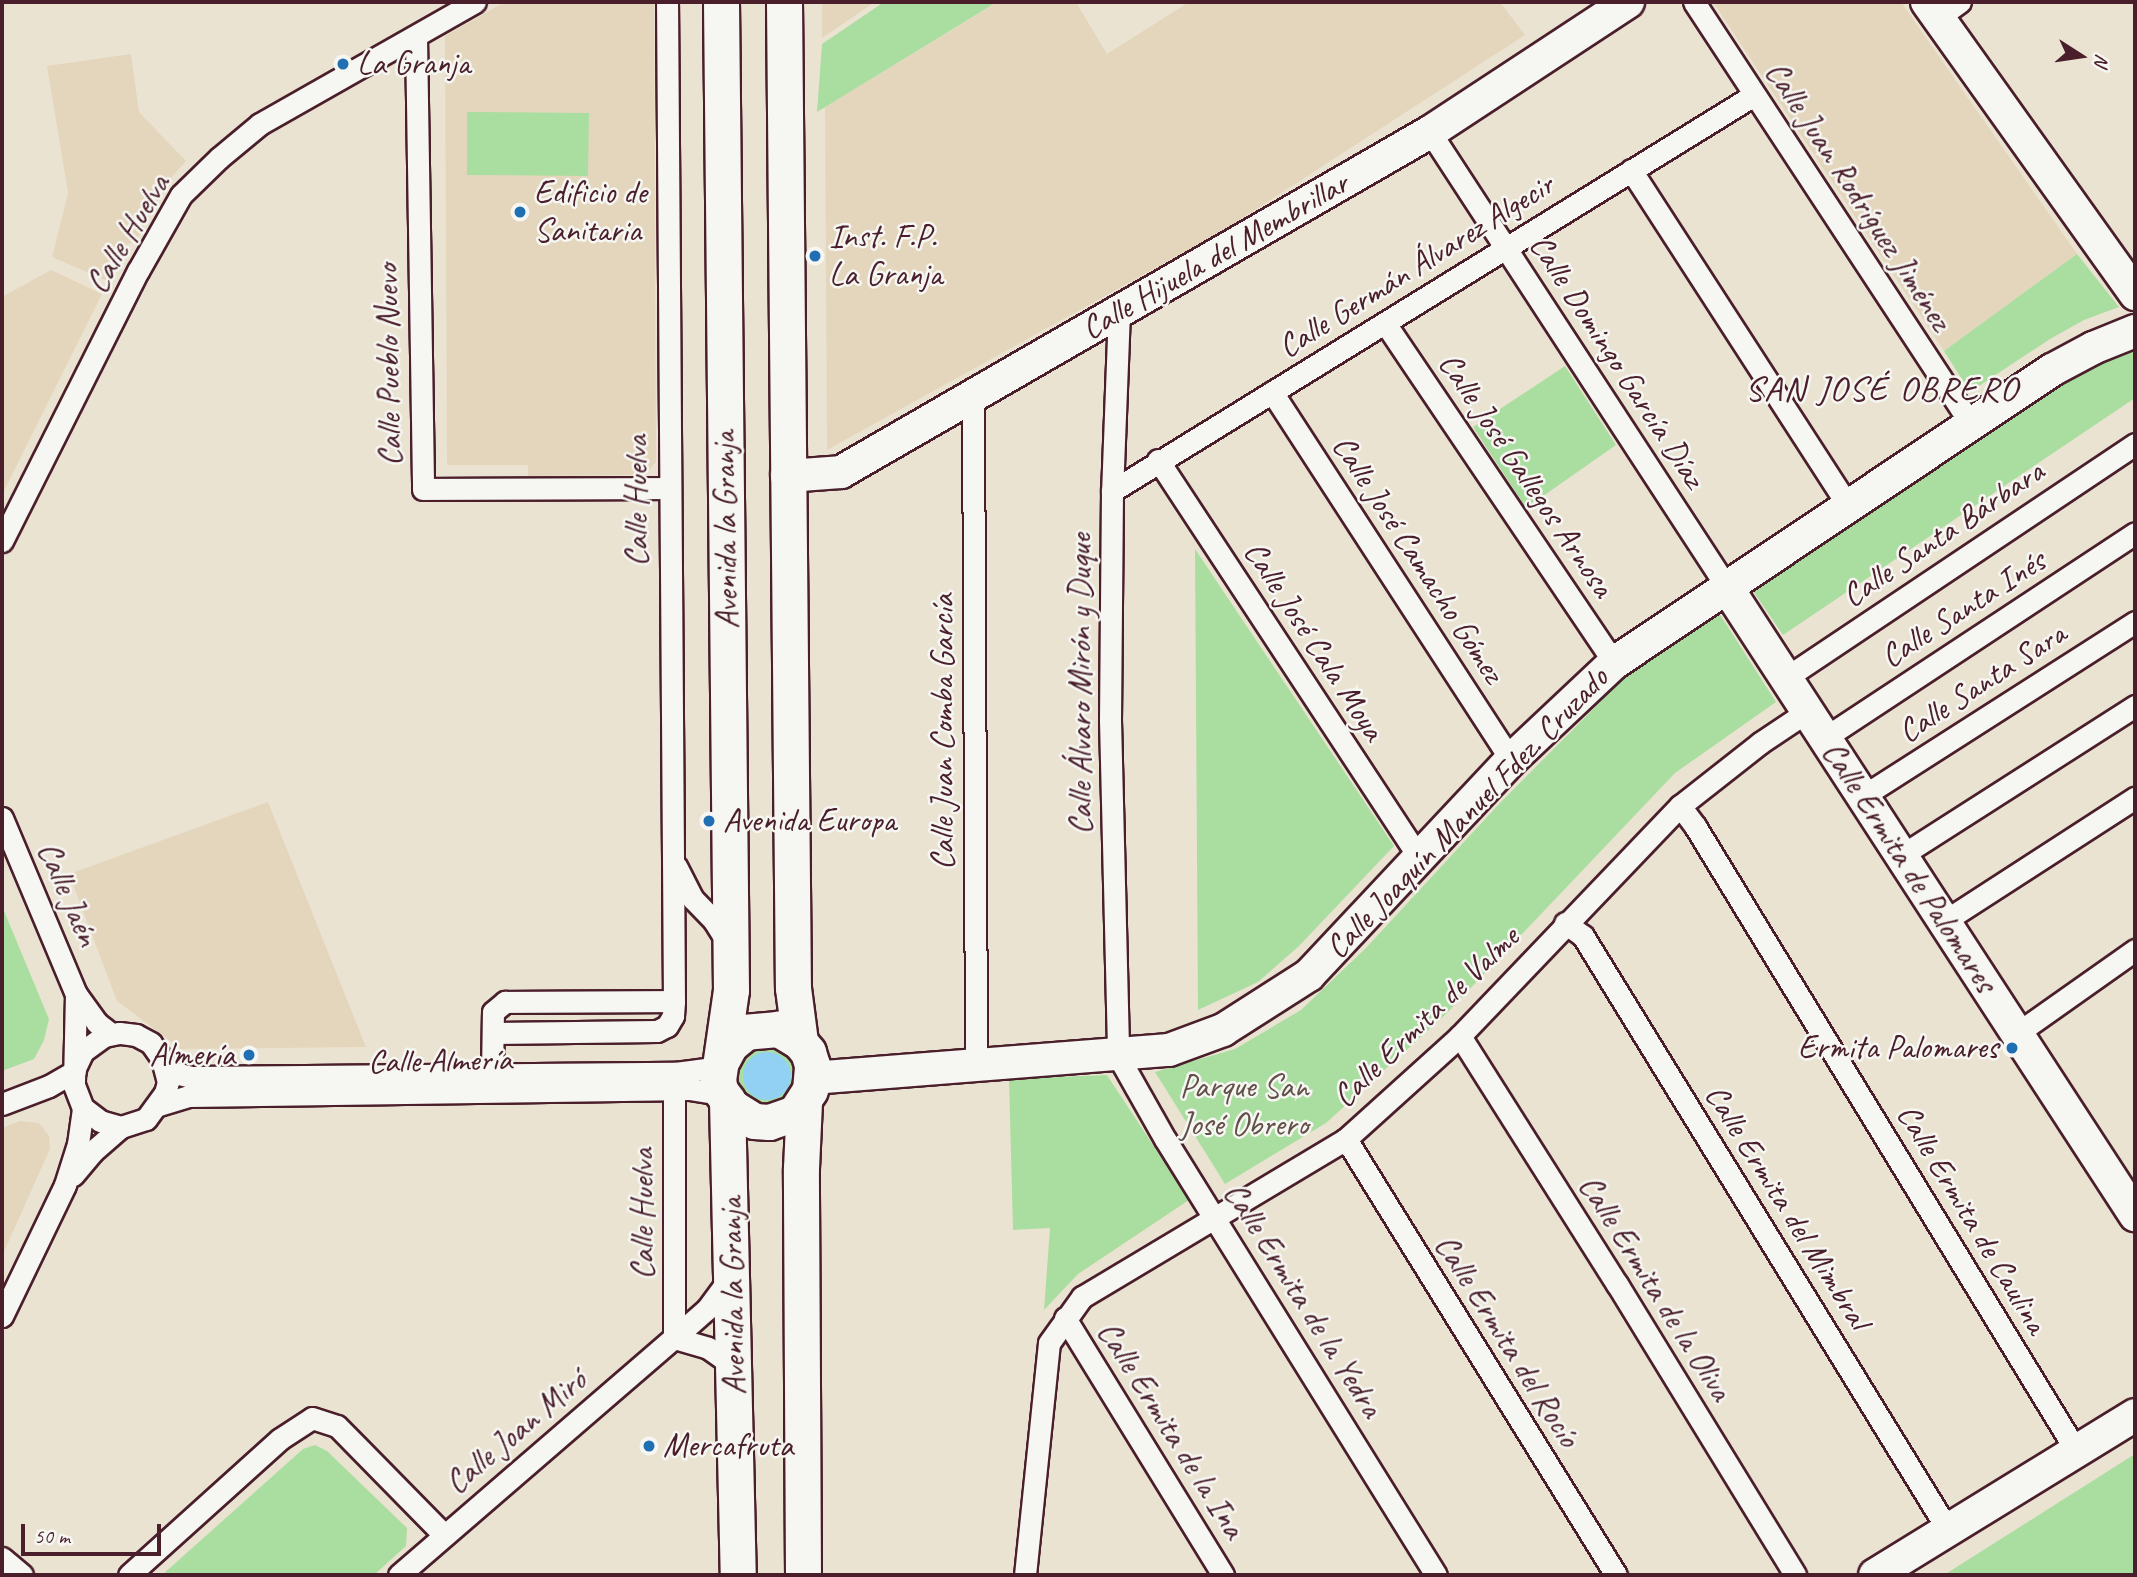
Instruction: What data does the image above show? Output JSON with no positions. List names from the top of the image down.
{
  "streets": {
    "main road": ["Avenida la Granja"],
    "street": [
      "Calle Juan Rodríguez Jiménez",
      "Calle Huelva",
      "Calle Hijuela del Membrillar",
      "Calle Germán Álvarez Algecir",
      "Calle Domingo García Díaz",
      "Calle Pueblo Nuevo",
      "Calle José Gallegos Arnosa",
      "Calle Santa Bárbara",
      "Calle José Camacho Gómez",
      "Calle Santa Inés",
      "Calle José Cala Moya",
      "Calle Santa Sara",
      "Calle Álvaro Mirón y Duque",
      "Calle Juan Comba García",
      "Calle Joaquín Manuel Fdez. Cruzado",
      "Calle Ermita de Palomares",
      "Calle Jaén",
      "Calle Ermita de Valme",
      "Calle Almería",
      "Calle Ermita del Mimbral",
      "Calle Ermita de Caulina",
      "Calle Ermita de la Oliva",
      "Calle Ermita de la Yedra",
      "Calle Ermita del Rocío",
      "Calle Ermita de la Ina",
      "Calle Joan Miró"
    ]
  },
  "crossings": [
    ["Calle Juan Rodríguez Jiménez", "Calle Germán Álvarez Algecir"],
    ["Calle Juan Rodríguez Jiménez", "Calle Joaquín Manuel Fdez. Cruzado"],
    ["Calle Huelva", "Calle Pueblo Nuevo"],
    ["Calle Huelva", "Calle Almería"],
    ["Calle Huelva", "Calle Joan Miró"],
    ["Calle Hijuela del Membrillar", "Calle Domingo García Díaz"],
    ["Calle Hijuela del Membrillar", "Avenida la Granja"],
    ["Calle Hijuela del Membrillar", "Calle Álvaro Mirón y Duque"],
    ["Calle Hijuela del Membrillar", "Calle Juan Comba García"],
    ["Calle Germán Álvarez Algecir", "Calle Domingo García Díaz"],
    ["Calle Germán Álvarez Algecir", "Calle José Gallegos Arnosa"],
    ["Calle Germán Álvarez Algecir", "Calle José Camacho Gómez"],
    ["Calle Germán Álvarez Algecir", "Calle José Cala Moya"],
    ["Calle Germán Álvarez Algecir", "Calle Álvaro Mirón y Duque"],
    ["Calle Domingo García Díaz", "Calle Joaquín Manuel Fdez. Cruzado"],
    ["Calle Domingo García Díaz", "Calle Ermita de Palomares"],
    ["Calle José Gallegos Arnosa", "Calle Joaquín Manuel Fdez. Cruzado"],
    ["Avenida la Granja", "Calle Joaquín Manuel Fdez. Cruzado"],
    ["Avenida la Granja", "Calle Almería"],
    ["Avenida la Granja", "Calle Joan Miró"],
    ["Calle Santa Bárbara", "Calle Ermita de Palomares"],
    ["Calle José Camacho Gómez", "Calle Joaquín Manuel Fdez. Cruzado"],
    ["Calle Santa Inés", "Calle Ermita de Palomares"],
    ["Calle José Cala Moya", "Calle Joaquín Manuel Fdez. Cruzado"],
    ["Calle Santa Sara", "Calle Ermita de Palomares"],
    ["Calle Álvaro Mirón y Duque", "Calle Joaquín Manuel Fdez. Cruzado"],
    ["Calle Álvaro Mirón y Duque", "Calle Ermita de la Yedra"],
    ["Calle Juan Comba García", "Calle Joaquín Manuel Fdez. Cruzado"],
    ["Calle Joaquín Manuel Fdez. Cruzado", "Calle Ermita de Palomares"],
    ["Calle Joaquín Manuel Fdez. Cruzado", "Calle Almería"],
    ["Calle Joaquín Manuel Fdez. Cruzado", "Calle Ermita de la Yedra"],
    ["Calle Ermita de Palomares", "Calle Ermita de Valme"],
    ["Calle Jaén", "Calle Almería"],
    ["Calle Ermita de Valme", "Calle Ermita del Mimbral"],
    ["Calle Ermita de Valme", "Calle Ermita de Caulina"],
    ["Calle Ermita de Valme", "Calle Ermita de la Oliva"],
    ["Calle Ermita de Valme", "Calle Ermita de la Yedra"],
    ["Calle Ermita de Valme", "Calle Ermita del Rocío"],
    ["Calle Ermita de Valme", "Calle Ermita de la Ina"]
  ],
  "districts": ["SAN JOSÉ OBRERO"],
  "parks": ["Parque San José Obrero"],
  "places": [
    "La Granja",
    "Edificio de Sanitaria",
    "Inst. F.P. La Granja",
    "Avenida Europa",
    "Ermita Palomares",
    "Almería",
    "Mercafruta"
  ],
  "scale_bar": "50 m",
  "north": "right"
}
